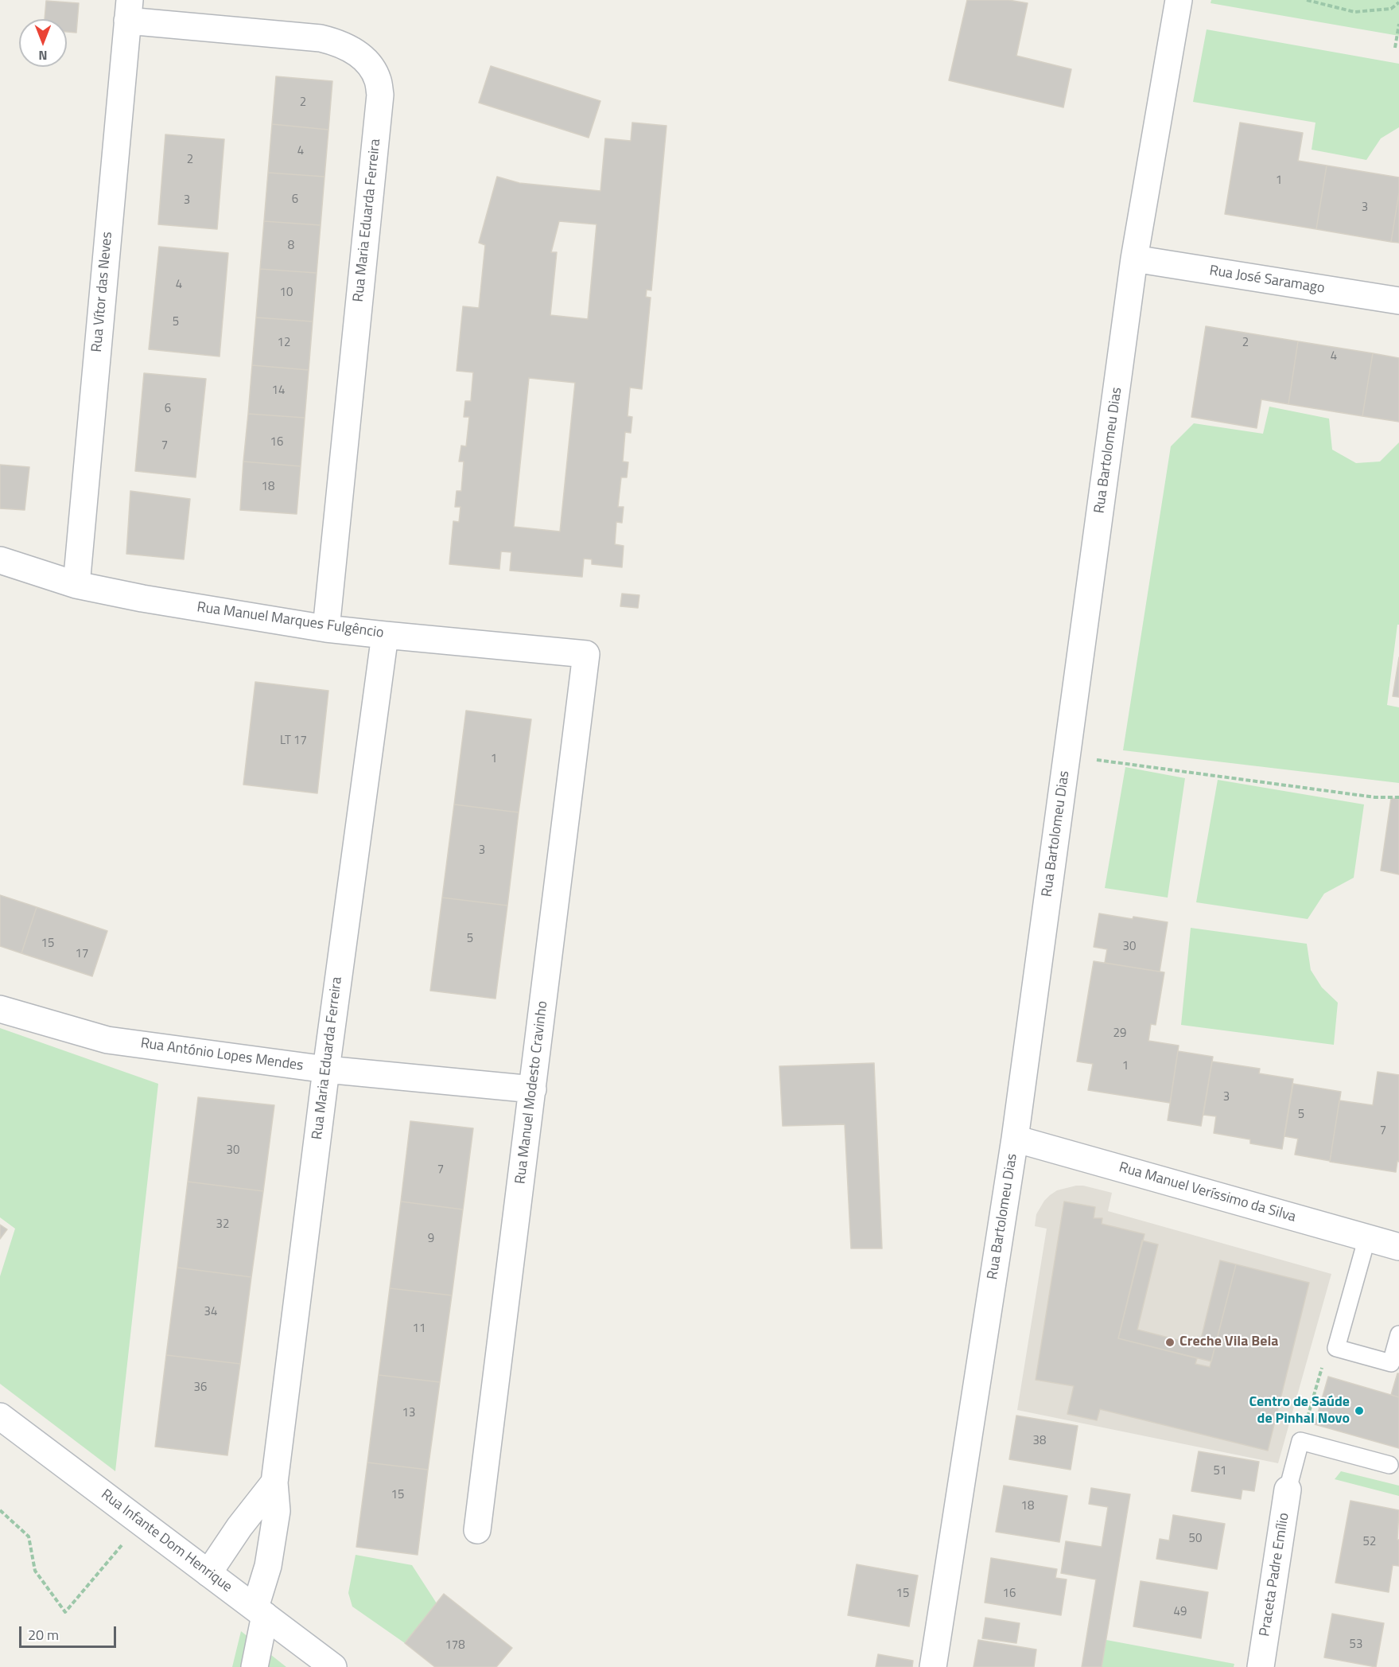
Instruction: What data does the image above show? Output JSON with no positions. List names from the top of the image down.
{
  "streets": {
    "street": [
      "Rua Maria Eduarda Ferreira",
      "Rua José Saramago",
      "Rua Vítor das Neves",
      "Rua Bartolomeu Dias",
      "Rua Manuel Marques Fulgêncio",
      "Rua António Lopes Mendes",
      "Rua Manuel Modesto Cravinho",
      "Rua Manuel Veríssimo da Silva",
      "Rua Infante Dom Henrique",
      "Praceta Padre Emílio"
    ]
  },
  "crossings": [
    ["Rua Maria Eduarda Ferreira", "Rua Vítor das Neves"],
    ["Rua Maria Eduarda Ferreira", "Rua Manuel Marques Fulgêncio"],
    ["Rua Maria Eduarda Ferreira", "Rua António Lopes Mendes"],
    ["Rua Maria Eduarda Ferreira", "Rua Infante Dom Henrique"],
    ["Rua José Saramago", "Rua Bartolomeu Dias"],
    ["Rua Vítor das Neves", "Rua Manuel Marques Fulgêncio"],
    ["Rua Bartolomeu Dias", "Rua Manuel Veríssimo da Silva"],
    ["Rua Manuel Marques Fulgêncio", "Rua Manuel Modesto Cravinho"],
    ["Rua António Lopes Mendes", "Rua Manuel Modesto Cravinho"]
  ],
  "places": ["Creche Vila Bela", "Centro de Saúde de Pinhal Novo"],
  "house_numbers": [
    "2",
    "4",
    "2",
    "1",
    "6",
    "3",
    "3",
    "8",
    "4",
    "10",
    "5",
    "12",
    "2",
    "4",
    "14",
    "6",
    "16",
    "7",
    "18",
    "LT 17",
    "1",
    "3",
    "5",
    "15",
    "30",
    "17",
    "29",
    "1",
    "3",
    "5",
    "7",
    "30",
    "7",
    "32",
    "9",
    "34",
    "11",
    "36",
    "13",
    "38",
    "51",
    "15",
    "18",
    "50",
    "52",
    "15",
    "16",
    "49",
    "53",
    "178"
  ],
  "scale_bar": "20 m",
  "north": "bottom"
}
